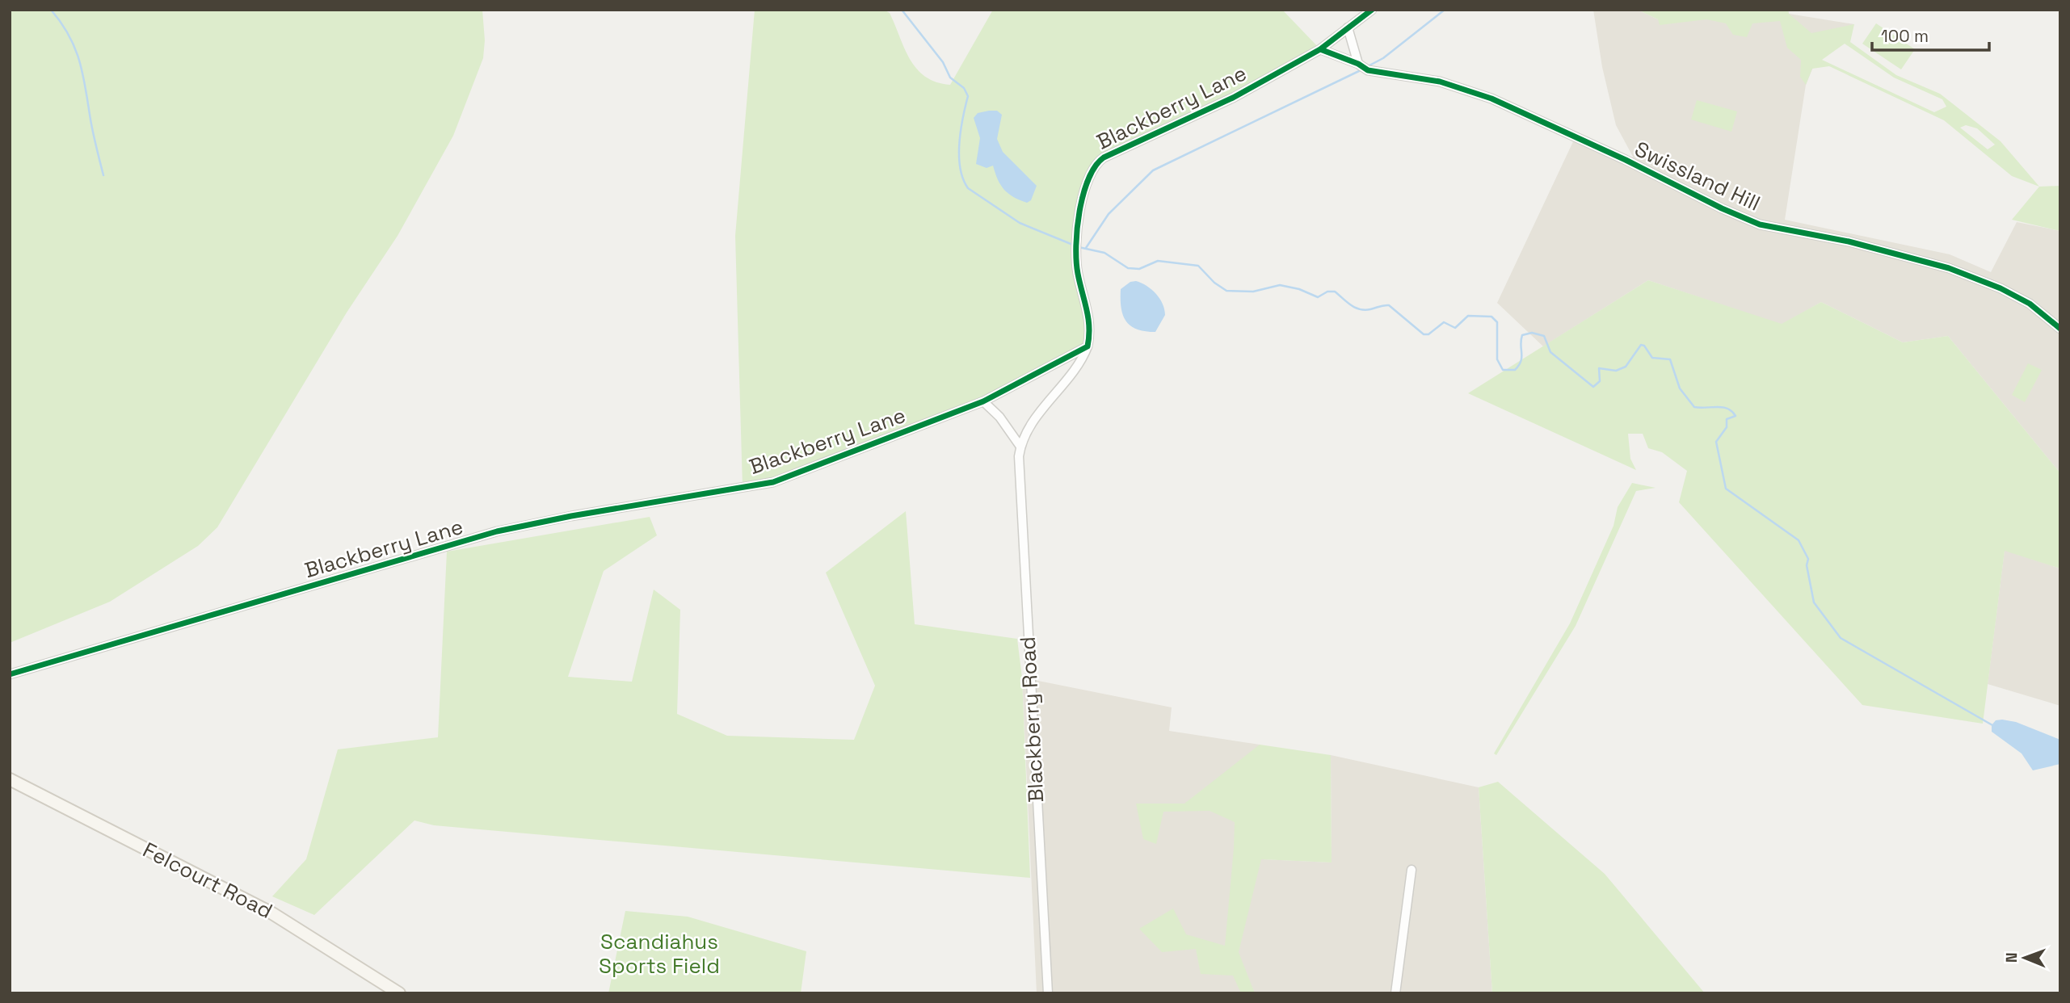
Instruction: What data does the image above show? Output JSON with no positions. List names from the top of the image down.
{
  "streets": {
    "street": [
      "Blackberry Lane",
      "Swissland Hill",
      "Blackberry Road",
      "Felcourt Road"
    ]
  },
  "crossings": [
    ["Blackberry Lane", "Swissland Hill"],
    ["Blackberry Lane", "Blackberry Road"]
  ],
  "parks": ["Scandiahus Sports Field"],
  "scale_bar": "100 m",
  "north": "left"
}
